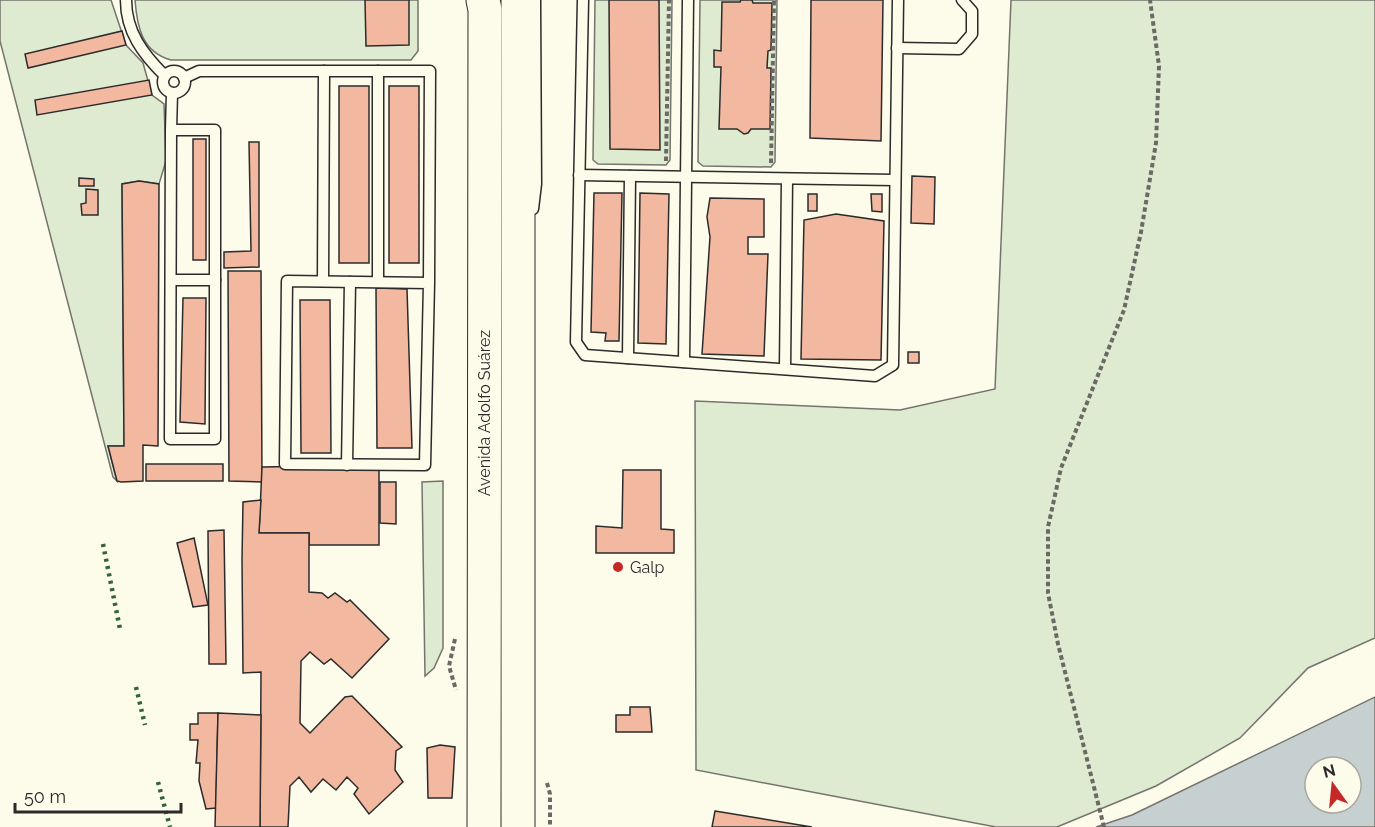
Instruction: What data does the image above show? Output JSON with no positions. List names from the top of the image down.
{
  "streets": {
    "highway": ["Avenida Adolfo Suárez"]
  },
  "places": ["Galp"],
  "scale_bar": "50 m",
  "north": "top"
}
